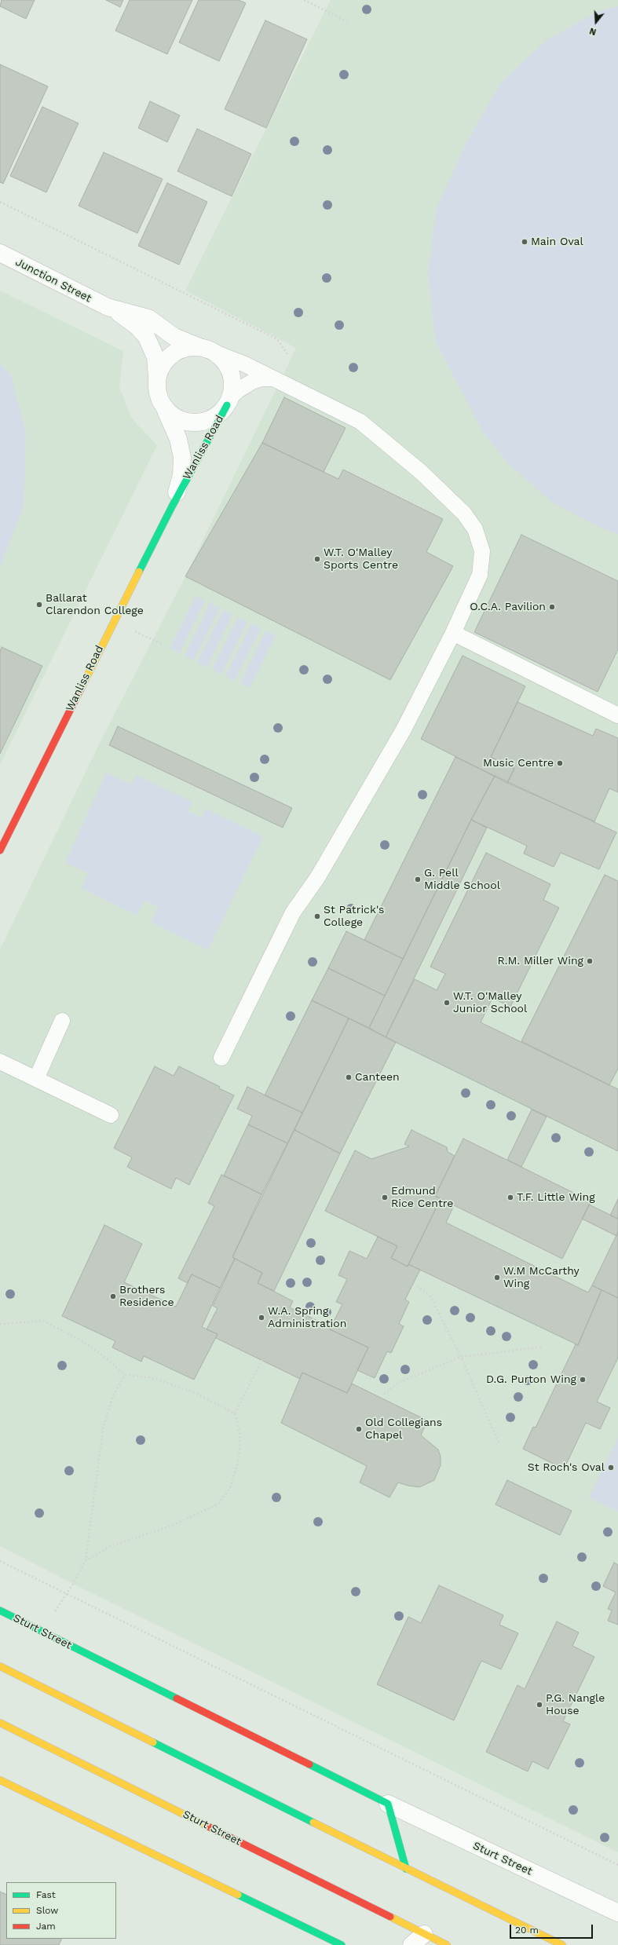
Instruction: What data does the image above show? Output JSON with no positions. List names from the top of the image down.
{
  "streets": {
    "street": ["Junction Street", "Wanliss Road", "Sturt Street"]
  },
  "crossings": [
    ["Junction Street", "Wanliss Road"]
  ],
  "places": [
    "Main Oval",
    "W.T. O'Malley Sports Centre",
    "Ballarat Clarendon College",
    "O.C.A. Pavilion",
    "Music Centre",
    "G. Pell Middle School",
    "St Patrick's College",
    "R.M. Miller Wing",
    "W.T. O'Malley Junior School",
    "Canteen",
    "Edmund Rice Centre",
    "T.F. Little Wing",
    "W.M McCarthy Wing",
    "Brothers Residence",
    "W.A. Spring Administration",
    "D.G. Purton Wing",
    "Old Collegians Chapel",
    "St Roch's Oval",
    "P.G. Nangle House"
  ],
  "legend": ["Fast", "Slow", "Jam"],
  "scale_bar": "20 m",
  "north": "bottom"
}
